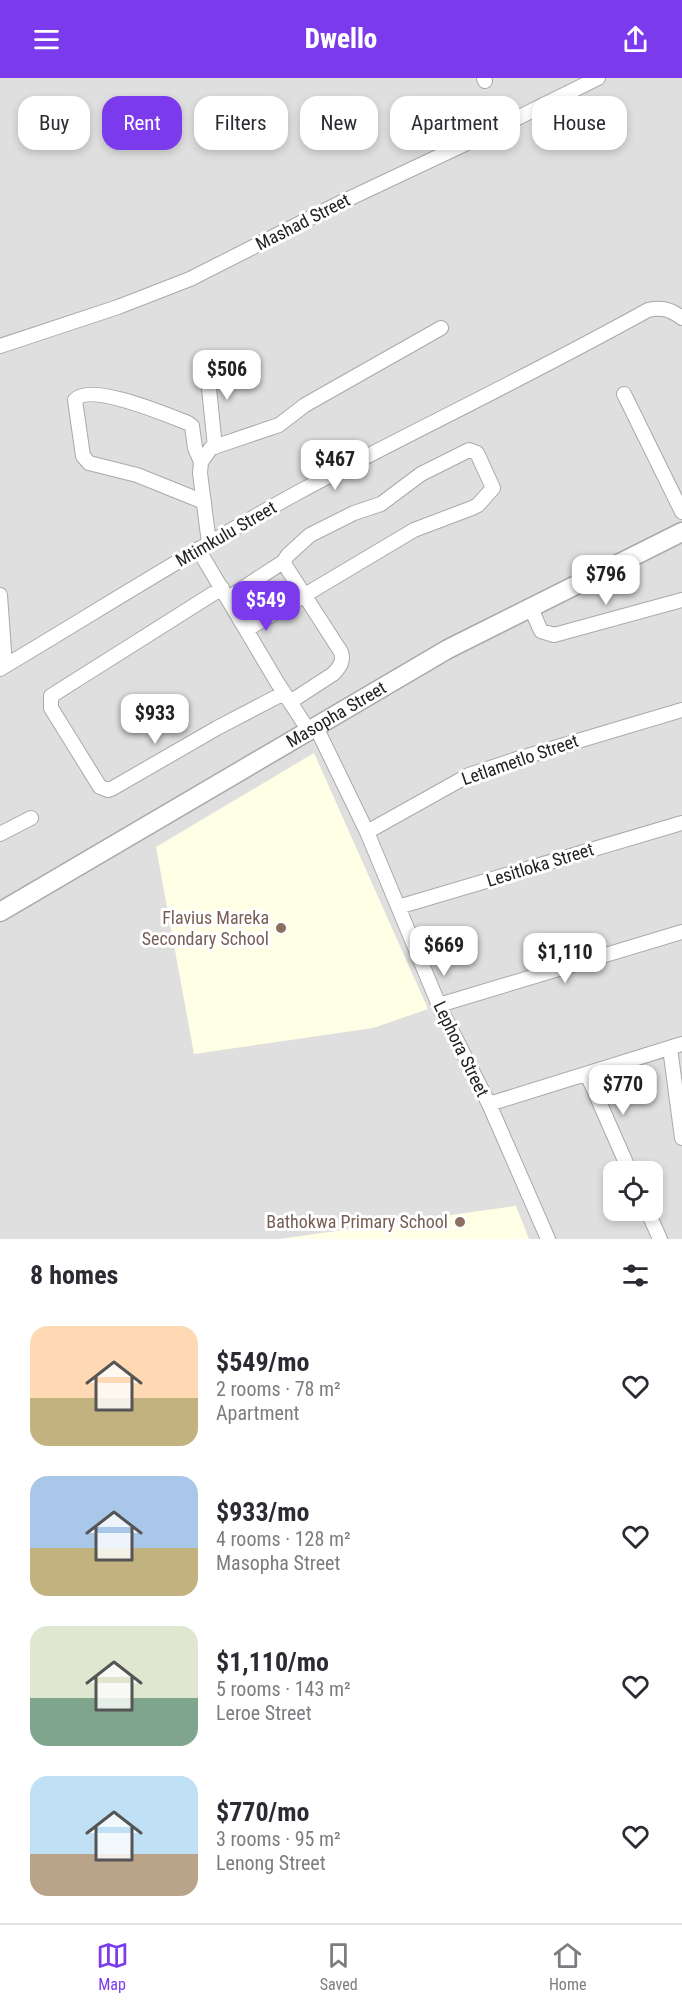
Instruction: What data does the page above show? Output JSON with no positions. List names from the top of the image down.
{
  "streets": {
    "street": [
      "Mashad Street",
      "Mtimkulu Street",
      "Masopha Street",
      "Letlametlo Street",
      "Lesitloka Street",
      "Lephora Street"
    ]
  },
  "crossings": [
    ["Mtimkulu Street", "Lephora Street"],
    ["Masopha Street", "Lephora Street"],
    ["Letlametlo Street", "Lephora Street"],
    ["Lesitloka Street", "Lephora Street"]
  ],
  "places": ["Flavius Mareka Secondary School", "Bathokwa Primary School"],
  "page": {
    "header": "Dwello",
    "chip": [
      "Buy",
      "Rent",
      "Filters",
      "New",
      "Apartment",
      "House"
    ],
    "price": [
      "$506",
      "$467",
      "$796",
      "$549",
      "$933",
      "$669",
      "$1,110",
      "$770"
    ],
    "heading": "8 homes",
    "list": [
      {
        "name": "$549/mo",
        "note": "2 rooms · 78 m² · Apartment"
      },
      {
        "name": "$933/mo",
        "note": "4 rooms · 128 m² · Masopha Street"
      },
      {
        "name": "$1,110/mo",
        "note": "5 rooms · 143 m² · Leroe Street"
      },
      {
        "name": "$770/mo",
        "note": "3 rooms · 95 m² · Lenong Street"
      }
    ],
    "tabs": ["Map", "Saved", "Home"]
  }
}
